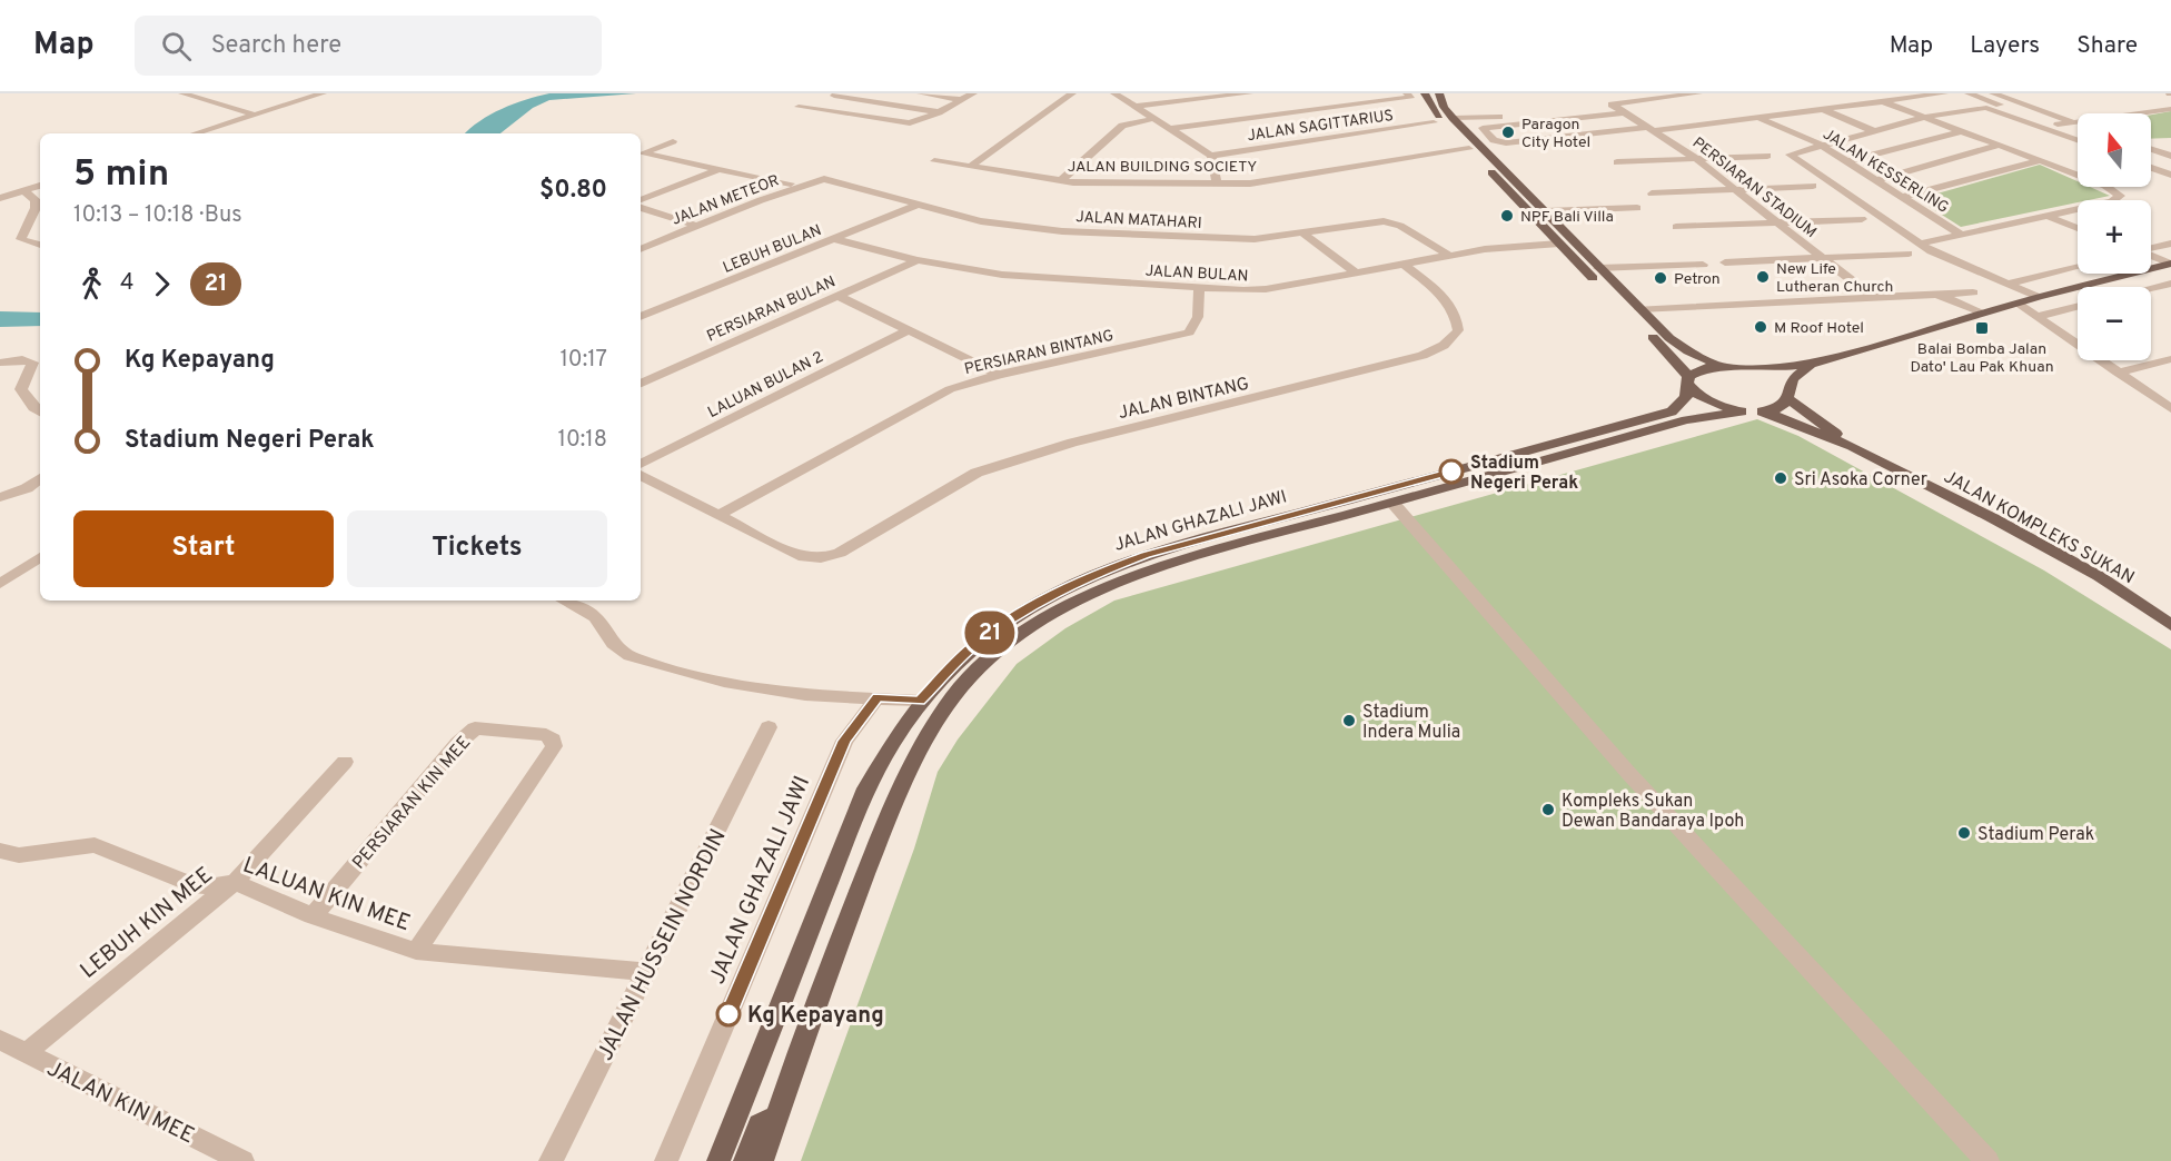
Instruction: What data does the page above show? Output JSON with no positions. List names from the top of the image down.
{
  "streets": {
    "main road": ["JALAN GHAZALI JAWI", "JALAN KOMPLEKS SUKAN"],
    "street": [
      "JALAN SAGITTARIUS",
      "JALAN BUILDING SOCIETY",
      "JALAN KESSERLING",
      "PERSIARAN STADIUM",
      "JALAN METEOR",
      "JALAN MATAHARI",
      "LEBUH BULAN",
      "JALAN BULAN",
      "PERSIARAN BULAN",
      "PERSIARAN BINTANG",
      "LALUAN BULAN 2",
      "JALAN BINTANG",
      "PERSIARAN KIN MEE",
      "LALUAN KIN MEE",
      "LEBUH KIN MEE",
      "JALAN HUSSEIN NORDIN",
      "JALAN KIN MEE"
    ]
  },
  "crossings": [
    ["JALAN METEOR", "JALAN MATAHARI"],
    ["JALAN MATAHARI", "LEBUH BULAN"],
    ["JALAN MATAHARI", "JALAN BULAN"],
    ["LEBUH BULAN", "JALAN BULAN"],
    ["JALAN BULAN", "PERSIARAN BULAN"],
    ["JALAN BULAN", "PERSIARAN BINTANG"],
    ["JALAN BULAN", "JALAN BINTANG"],
    ["PERSIARAN BINTANG", "JALAN BINTANG"],
    ["PERSIARAN KIN MEE", "LALUAN KIN MEE"],
    ["LALUAN KIN MEE", "LEBUH KIN MEE"],
    ["LALUAN KIN MEE", "JALAN HUSSEIN NORDIN"],
    ["LEBUH KIN MEE", "JALAN KIN MEE"]
  ],
  "places": {
    "other": [
      "Paragon City Hotel",
      "NPF Bali Villa",
      "New Life Lutheran Church",
      "Petron",
      "M Roof Hotel",
      "Stadium Negeri Perak",
      "Sri Asoka Corner",
      "Stadium Indera Mulia",
      "Kompleks Sukan Dewan Bandaraya Ipoh",
      "Stadium Perak",
      "Kg Kepayang"
    ],
    "transit": ["Balai Bomba Jalan Dato' Lau Pak Khuan"]
  },
  "lines": ["bus line 21"],
  "north": "top",
  "page": {
    "header": "Map",
    "search": "Search here",
    "nav": ["Map", "Layers", "Share"],
    "on_map": "21",
    "map_buttons": ["+", "−"],
    "heading": ["5 min", "10:13 – 10:18 · Bus", "$0.80"],
    "legs": ["4", "21"],
    "list": [
      {
        "name": "Kg Kepayang",
        "value": "10:17"
      },
      {
        "name": "Stadium Negeri Perak",
        "value": "10:18"
      }
    ],
    "buttons": ["Start", "Tickets"]
  }
}
